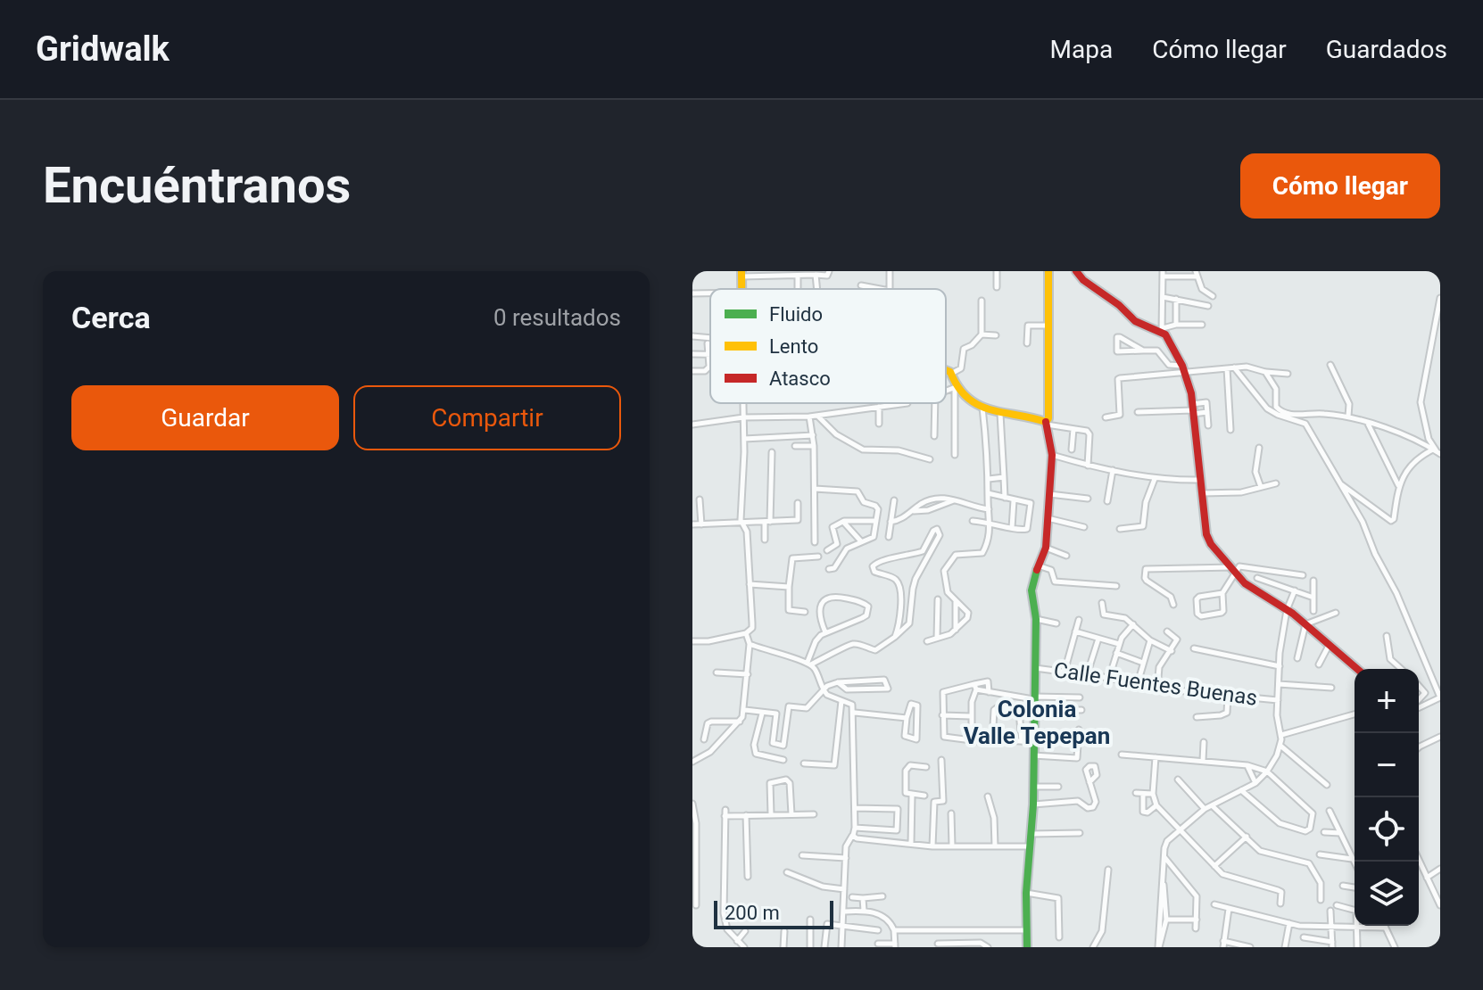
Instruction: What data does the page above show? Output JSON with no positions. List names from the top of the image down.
{
  "streets": {
    "street": ["Calle Fuentes Buenas"]
  },
  "districts": ["Colonia Valle Tepepan"],
  "legend": ["Fluido", "Lento", "Atasco"],
  "scale_bar": "200 m",
  "page": {
    "header": "Gridwalk",
    "nav": ["Mapa", "Cómo llegar", "Guardados"],
    "buttons": [
      "Cómo llegar",
      ["Guardar", "Compartir"]
    ],
    "title": "Encuéntranos",
    "heading": ["Cerca", "0 resultados"],
    "map_buttons": ["+", "−"],
    "scale": "200 m"
  }
}
